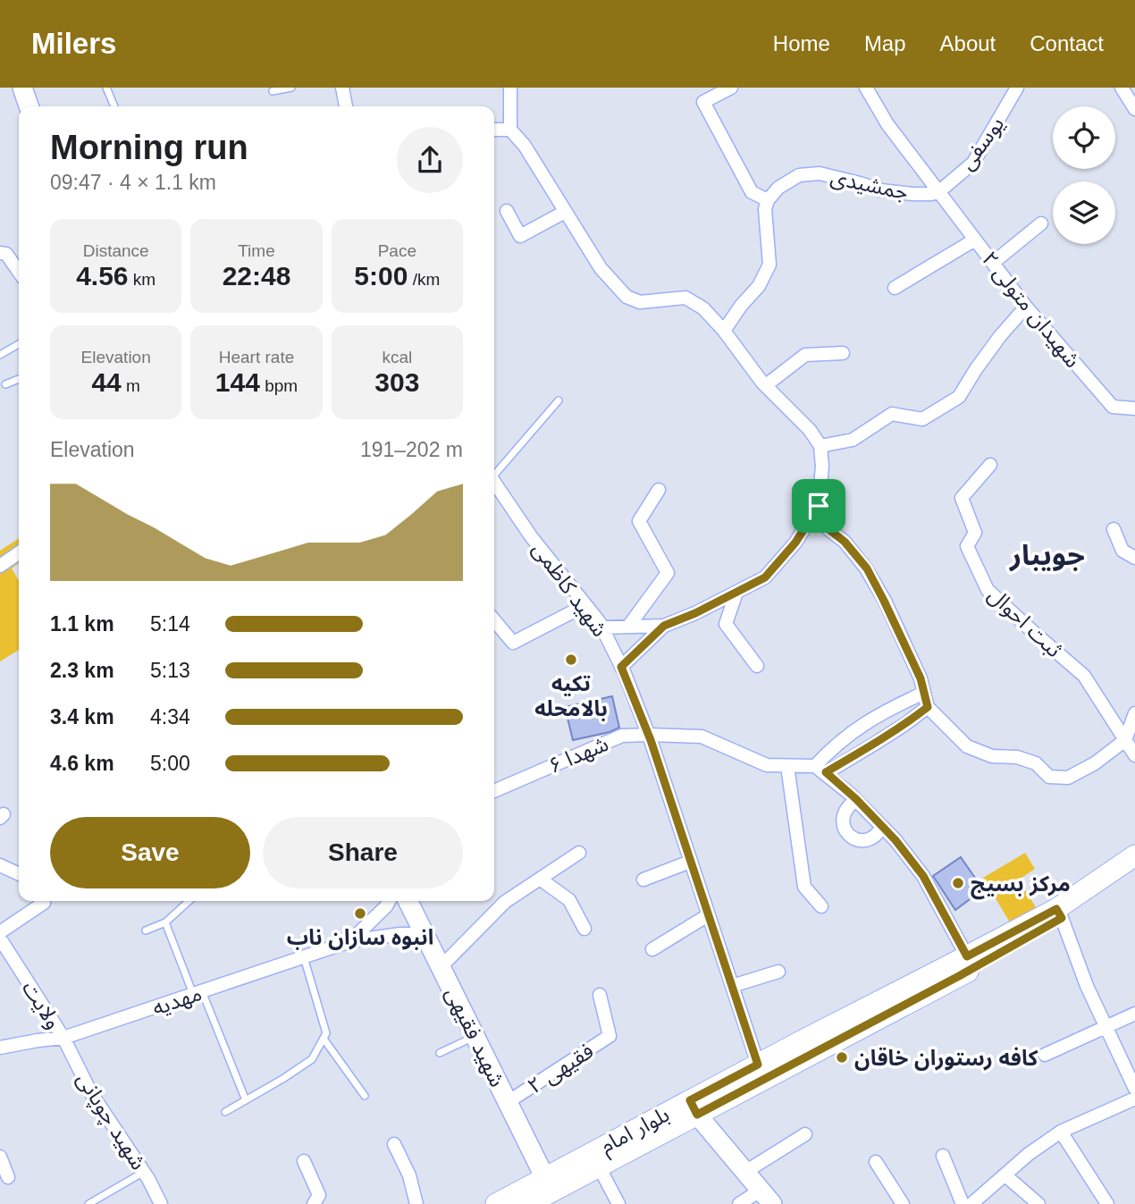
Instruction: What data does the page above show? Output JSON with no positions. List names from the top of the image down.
{
  "streets": {
    "main road": ["شهید فقیهی", "بلوار امام"],
    "street": [
      "یوسفی",
      "جمشیدی",
      "شهیدان متولی ۲",
      "شهید کاظمی",
      "ثبت احوال",
      "شهدا ۶",
      "مهدیه",
      "ولایت",
      "فقیهی ۲",
      "شهید چوپانی"
    ]
  },
  "crossings": [
    ["یوسفی", "جمشیدی"],
    ["یوسفی", "شهیدان متولی ۲"],
    ["جمشیدی", "شهیدان متولی ۲"],
    ["شهید کاظمی", "شهدا ۶"],
    ["شهید کاظمی", "بلوار امام"],
    ["مهدیه", "ولایت"],
    ["مهدیه", "شهید فقیهی"],
    ["مهدیه", "شهید چوپانی"],
    ["ولایت", "شهید چوپانی"],
    ["شهید فقیهی", "فقیهی ۲"],
    ["شهید فقیهی", "بلوار امام"]
  ],
  "districts": ["جویبار"],
  "places": [
    "تکیه بالامحله",
    "مرکز بسیج",
    "انبوه سازان ناب",
    "کافه رستوران خاقان"
  ],
  "page": {
    "header": "Milers",
    "nav": [
      "Home",
      "Map",
      "About",
      "Contact"
    ],
    "heading": ["Morning run", "09:47 · 4 × 1.1 km"],
    "stats": [
      ["Distance", "4.56 km"],
      ["Time", "22:48"],
      ["Pace", "5:00 /km"],
      ["Elevation", "44 m"],
      ["Heart rate", "144 bpm"],
      ["kcal", "303"]
    ],
    "chart": ["Elevation", "191–202 m"],
    "list": [
      {
        "name": "1.1 km",
        "note": "5:14"
      },
      {
        "name": "2.3 km",
        "note": "5:13"
      },
      {
        "name": "3.4 km",
        "note": "4:34"
      },
      {
        "name": "4.6 km",
        "note": "5:00"
      }
    ],
    "buttons": ["Save", "Share"]
  }
}
